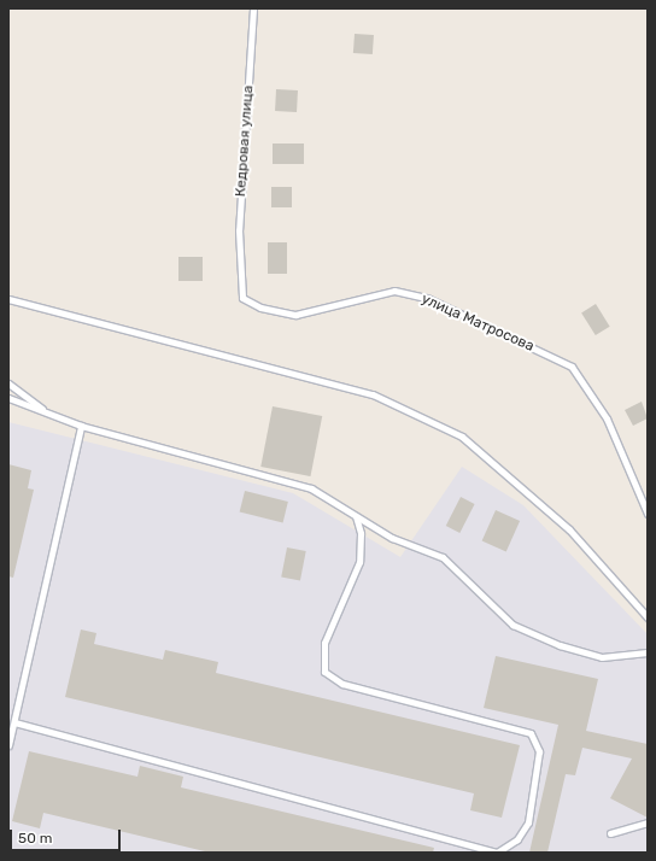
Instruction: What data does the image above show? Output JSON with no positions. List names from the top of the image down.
{
  "streets": {
    "lane": ["Кедровая улица", "улица Матросова"]
  },
  "crossings": [
    ["Кедровая улица", "улица Матросова"]
  ],
  "scale_bar": "50 m"
}
